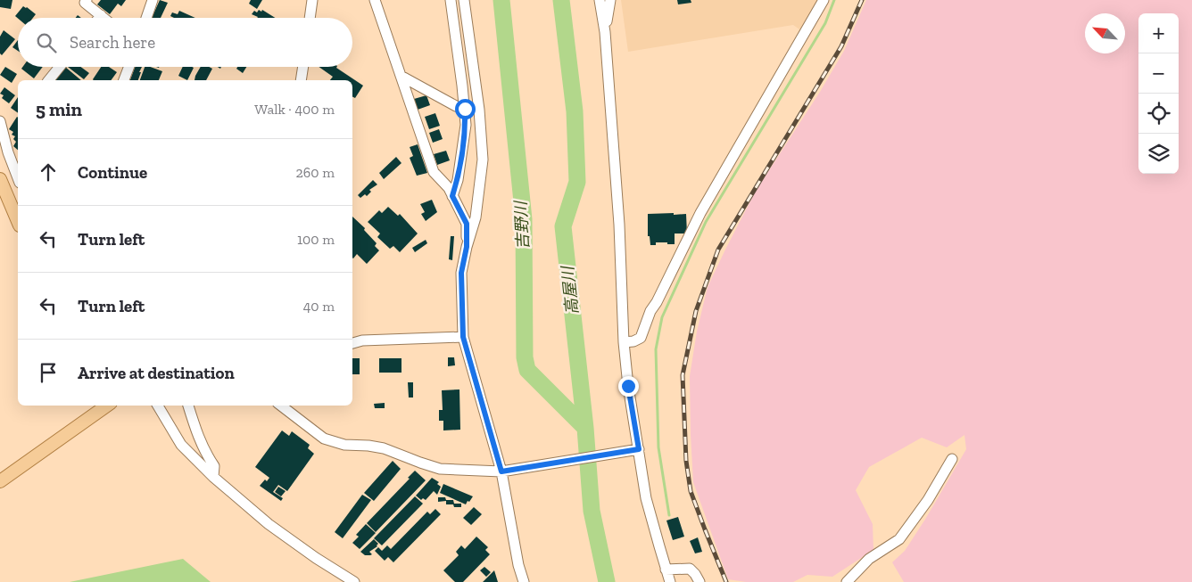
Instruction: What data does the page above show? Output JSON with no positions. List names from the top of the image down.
{
  "water": ["吉野川", "高屋川"],
  "north": "top left",
  "page": {
    "map_buttons": ["+", "−"],
    "search": "Search here",
    "heading": ["5 min", "Walk · 400 m"],
    "list": [
      ["Continue", "260 m"],
      ["Turn left", "100 m"],
      ["Turn left", "40 m"],
      "Arrive at destination"
    ]
  }
}
